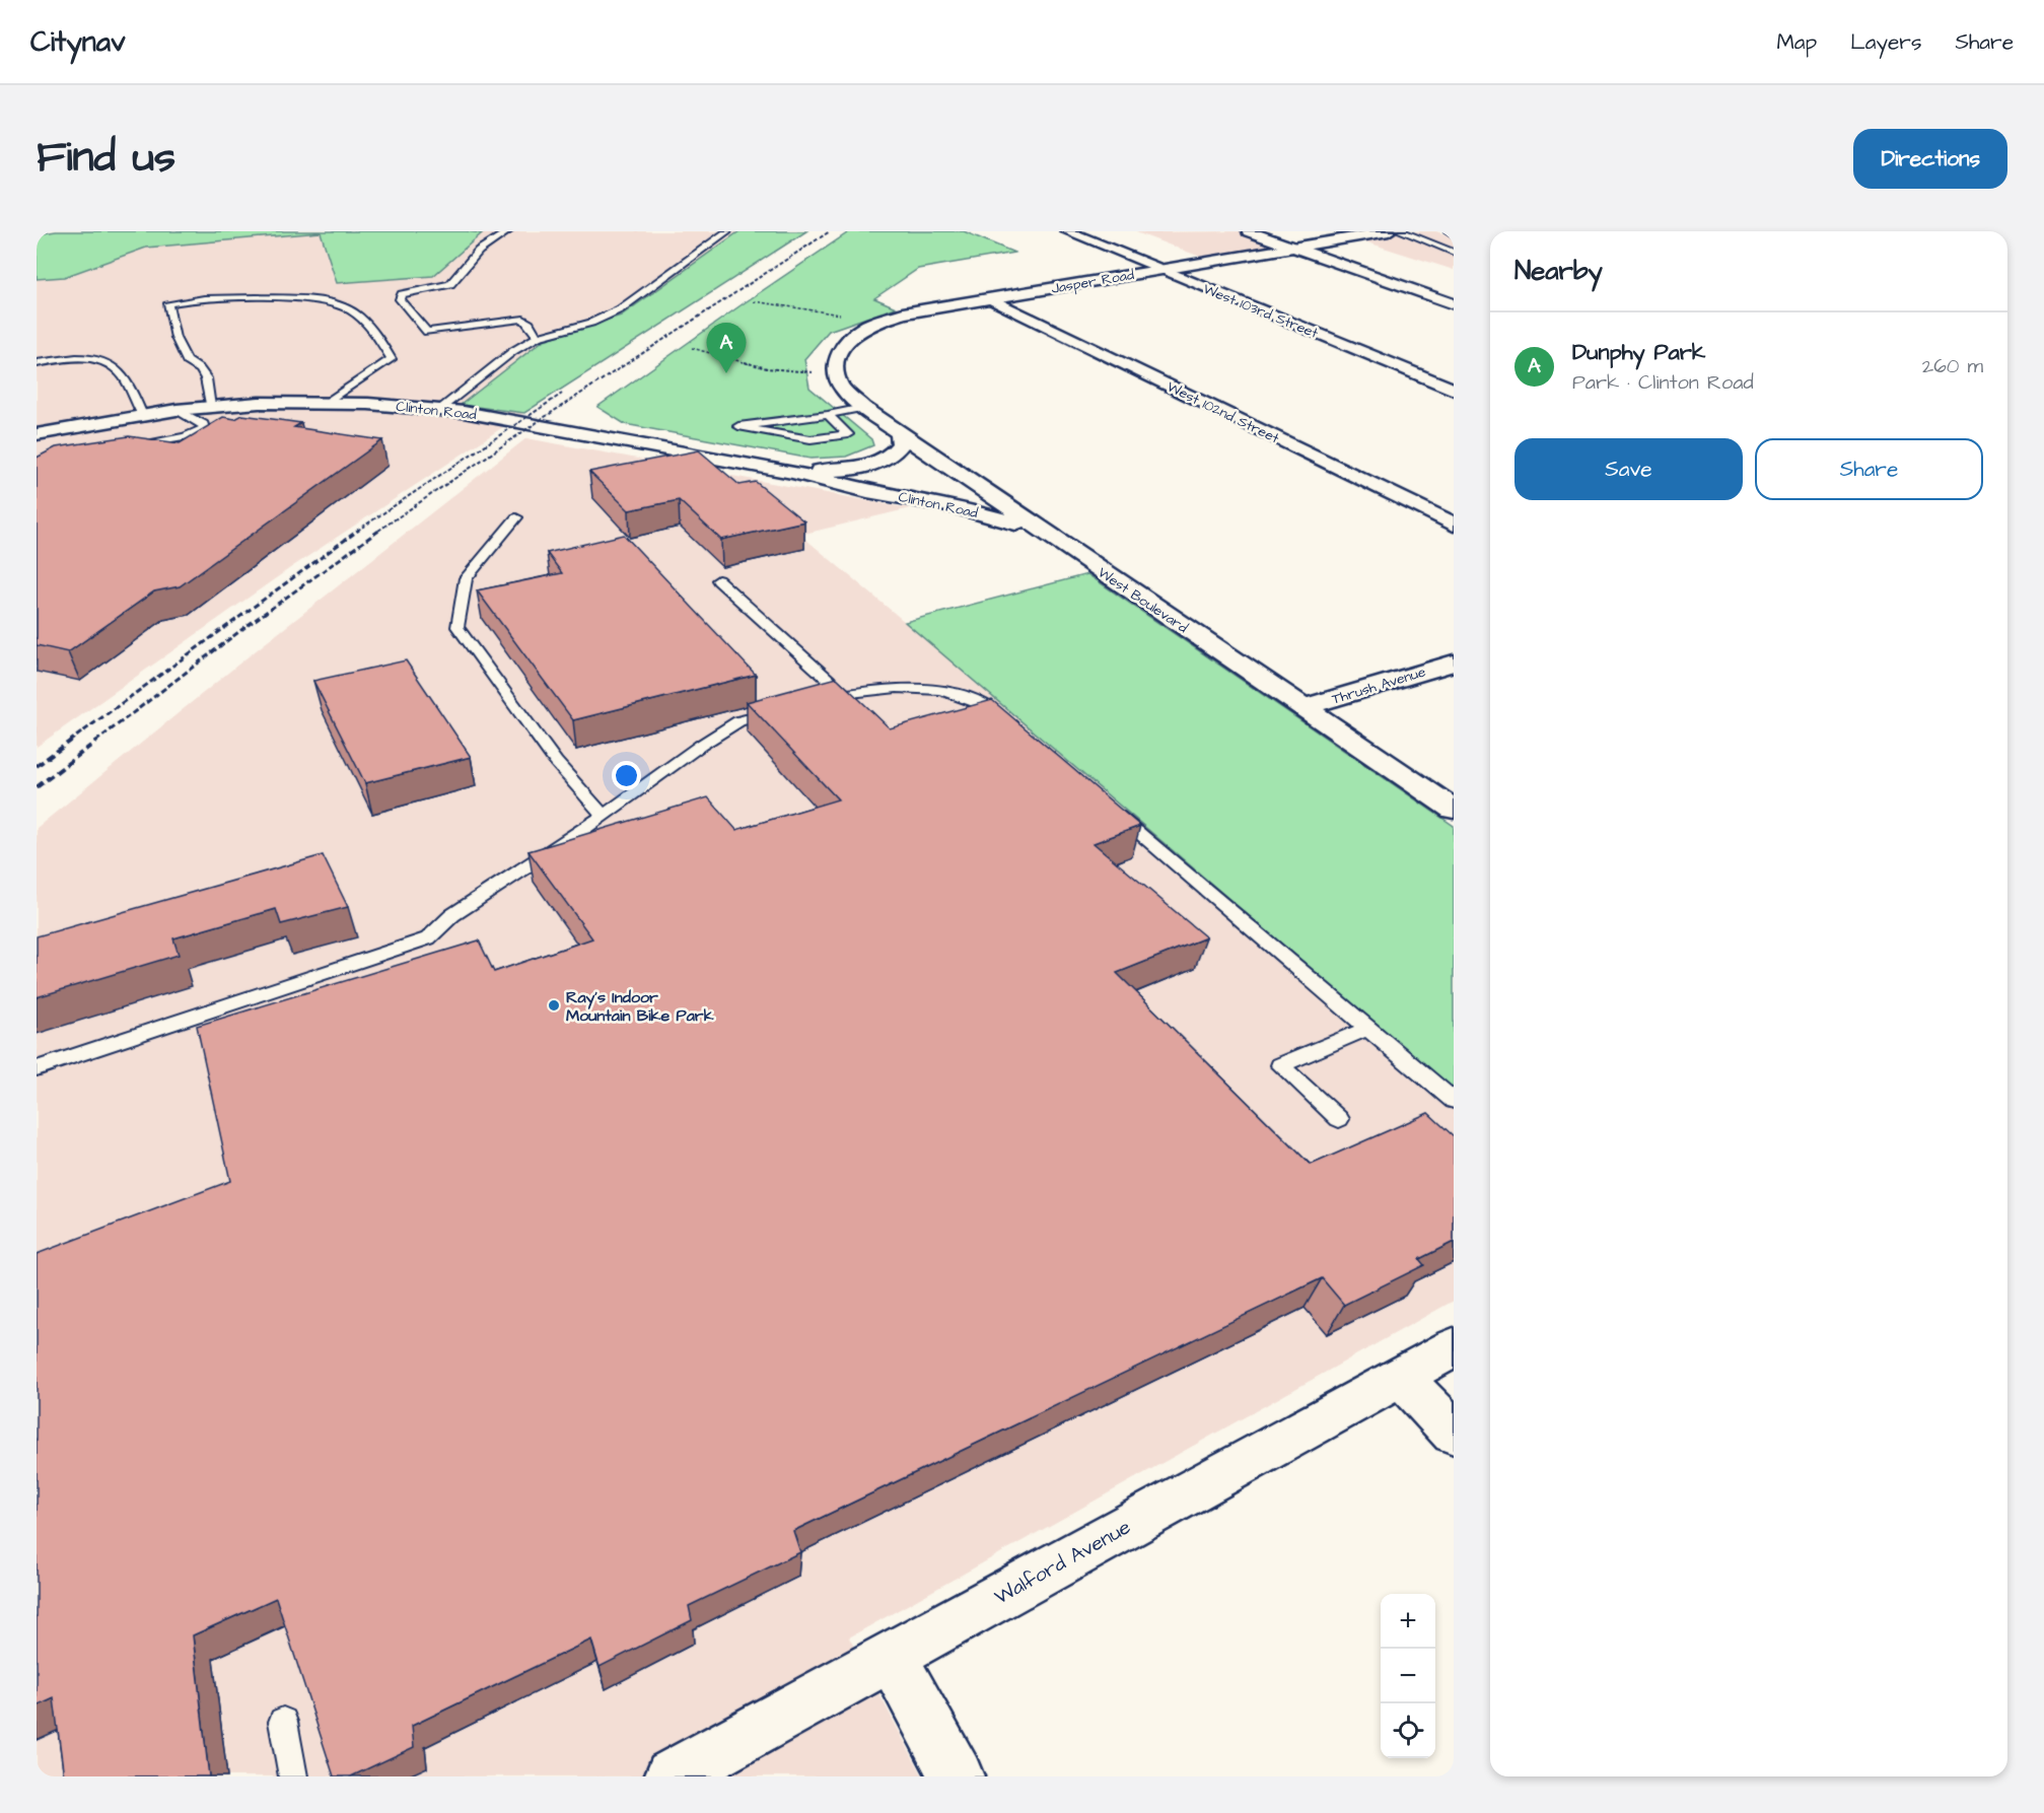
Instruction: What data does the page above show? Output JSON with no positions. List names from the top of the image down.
{
  "streets": {
    "street": [
      "Jasper Road",
      "West 103rd Street",
      "Clinton Road",
      "West 102nd Street",
      "West Boulevard",
      "Thrush Avenue",
      "Walford Avenue"
    ]
  },
  "crossings": [
    ["Jasper Road", "West 103rd Street"],
    ["Jasper Road", "West 102nd Street"],
    ["Jasper Road", "West Boulevard"],
    ["Clinton Road", "West Boulevard"],
    ["West Boulevard", "Thrush Avenue"]
  ],
  "places": ["Ray's Indoor Mountain Bike Park"],
  "page": {
    "header": "Citynav",
    "nav": ["Map", "Layers", "Share"],
    "title": "Find us",
    "buttons": [
      "Directions",
      ["Save", "Share"]
    ],
    "heading": "Nearby",
    "list": [
      {
        "mark": "A",
        "name": "Dunphy Park",
        "note": "Park · Clinton Road",
        "value": "260 m"
      }
    ],
    "pins": "A",
    "map_buttons": ["+", "−"]
  }
}
